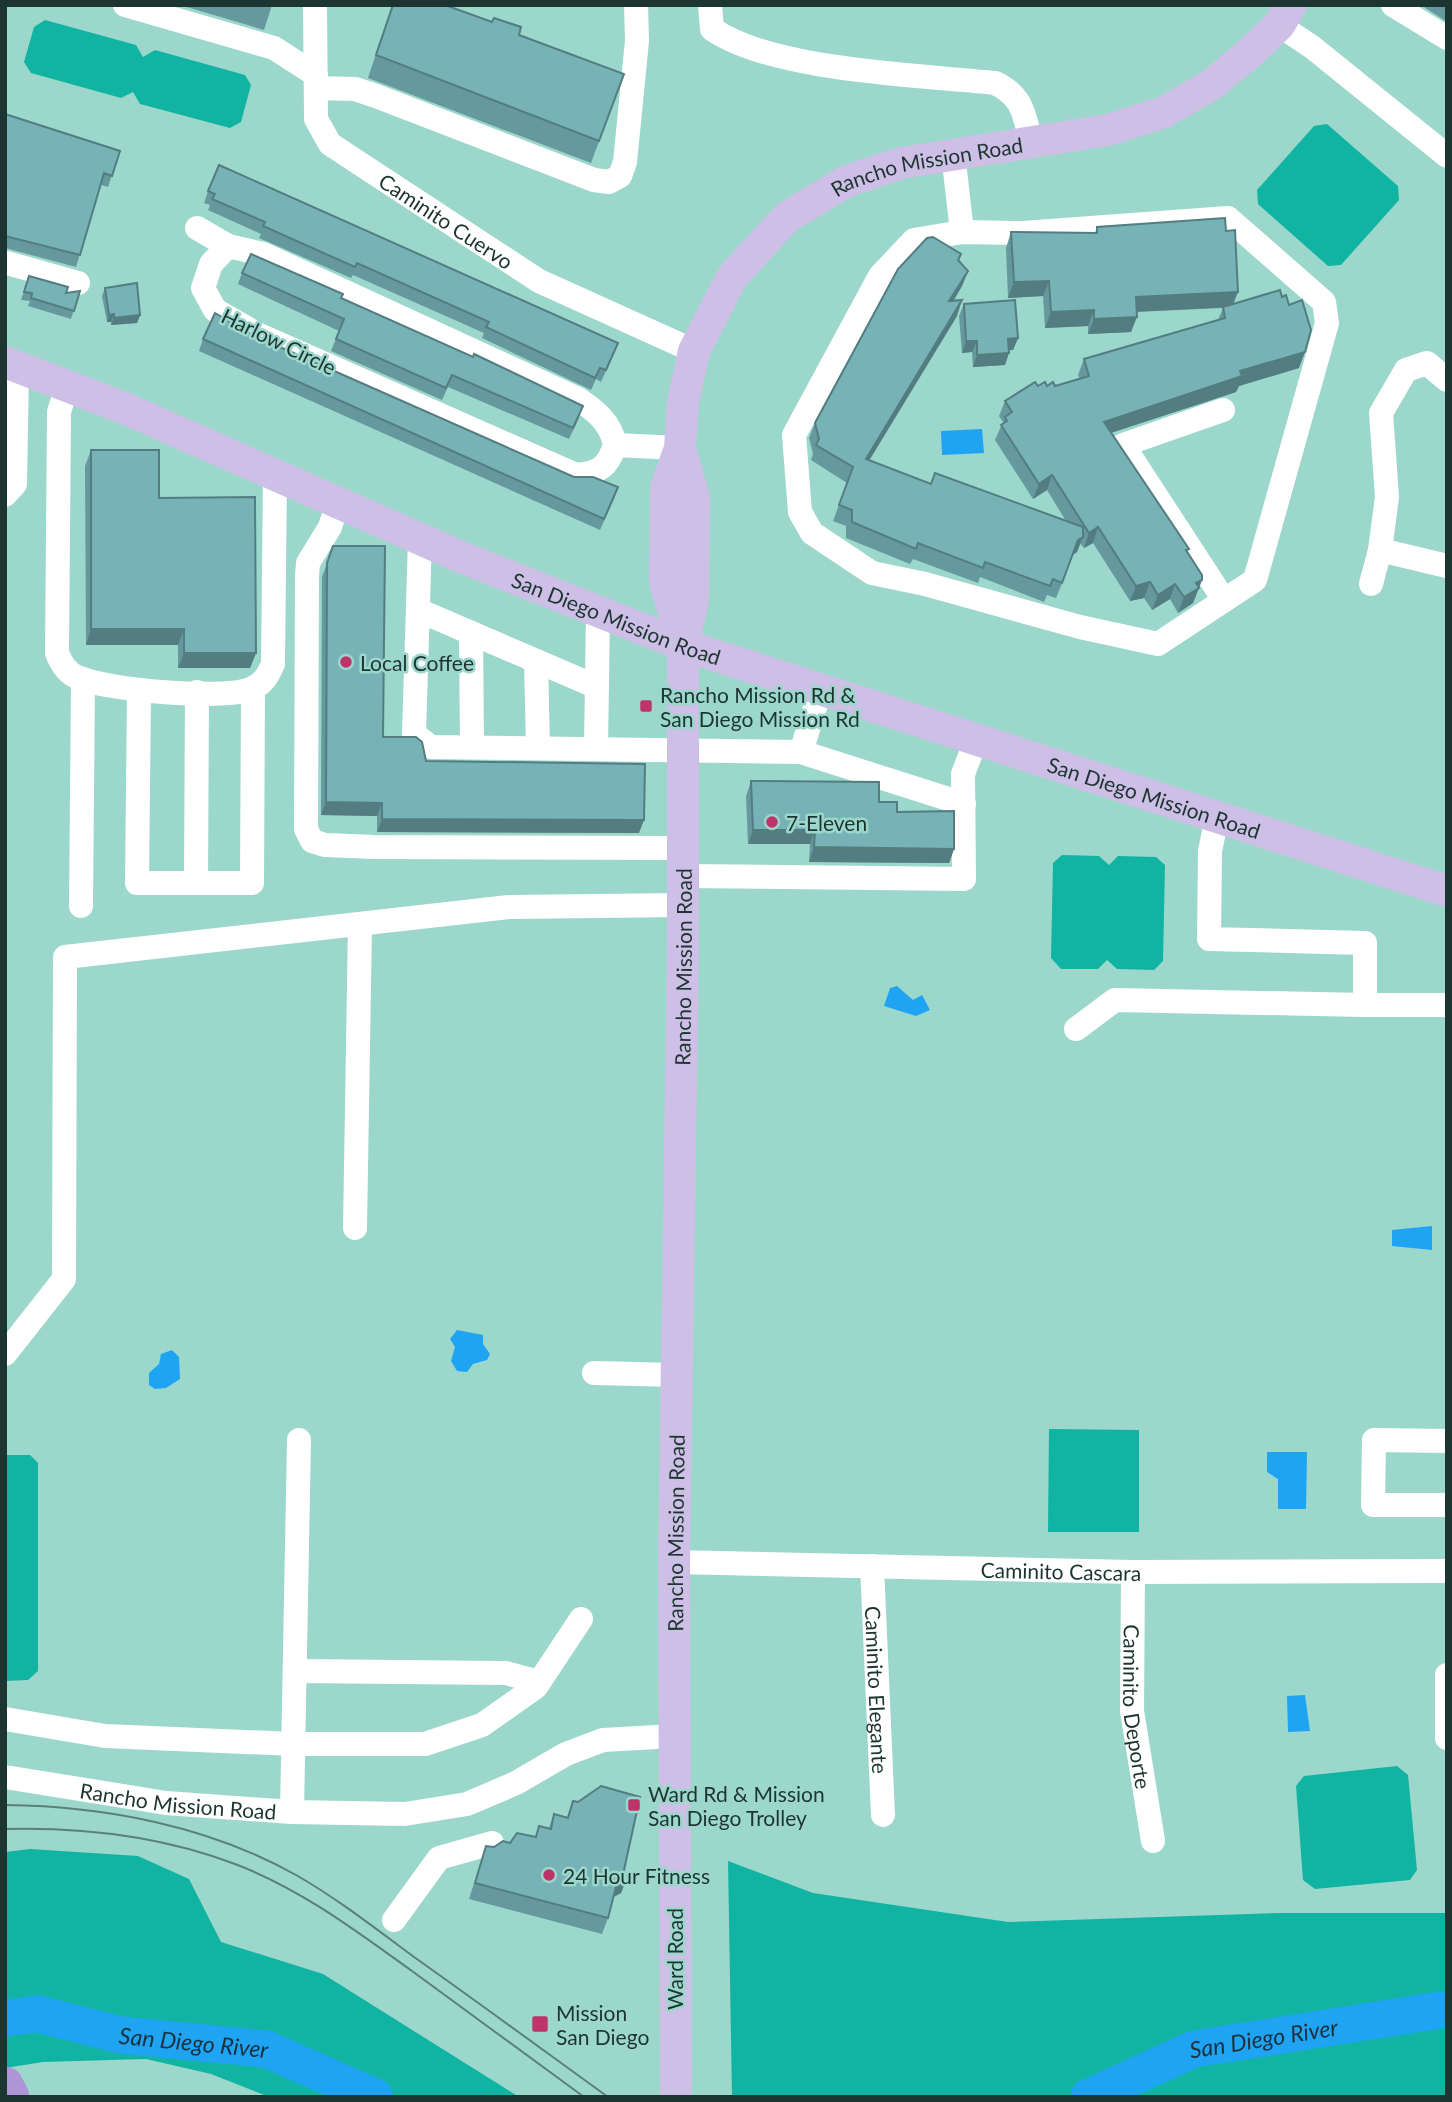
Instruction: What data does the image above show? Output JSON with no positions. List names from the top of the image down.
{
  "streets": {
    "main road": ["Rancho Mission Road", "San Diego Mission Road", "Ward Road"],
    "street": [
      "Caminito Cuervo",
      "Harlow Circle",
      "Caminito Cascara",
      "Caminito Elegante",
      "Caminito Deporte"
    ]
  },
  "crossings": [
    ["Rancho Mission Road", "Caminito Cuervo"],
    ["Rancho Mission Road", "San Diego Mission Road"],
    ["Rancho Mission Road", "Caminito Cascara"],
    ["Rancho Mission Road", "Ward Road"],
    ["Caminito Cascara", "Caminito Elegante"],
    ["Caminito Cascara", "Caminito Deporte"]
  ],
  "water": ["San Diego River"],
  "places": {
    "other": ["Local Coffee", "7-Eleven", "24 Hour Fitness"],
    "transit": ["Rancho Mission Rd & San Diego Mission Rd", "Ward Rd & Mission San Diego Trolley", "Mission San Diego"]
  }
}
